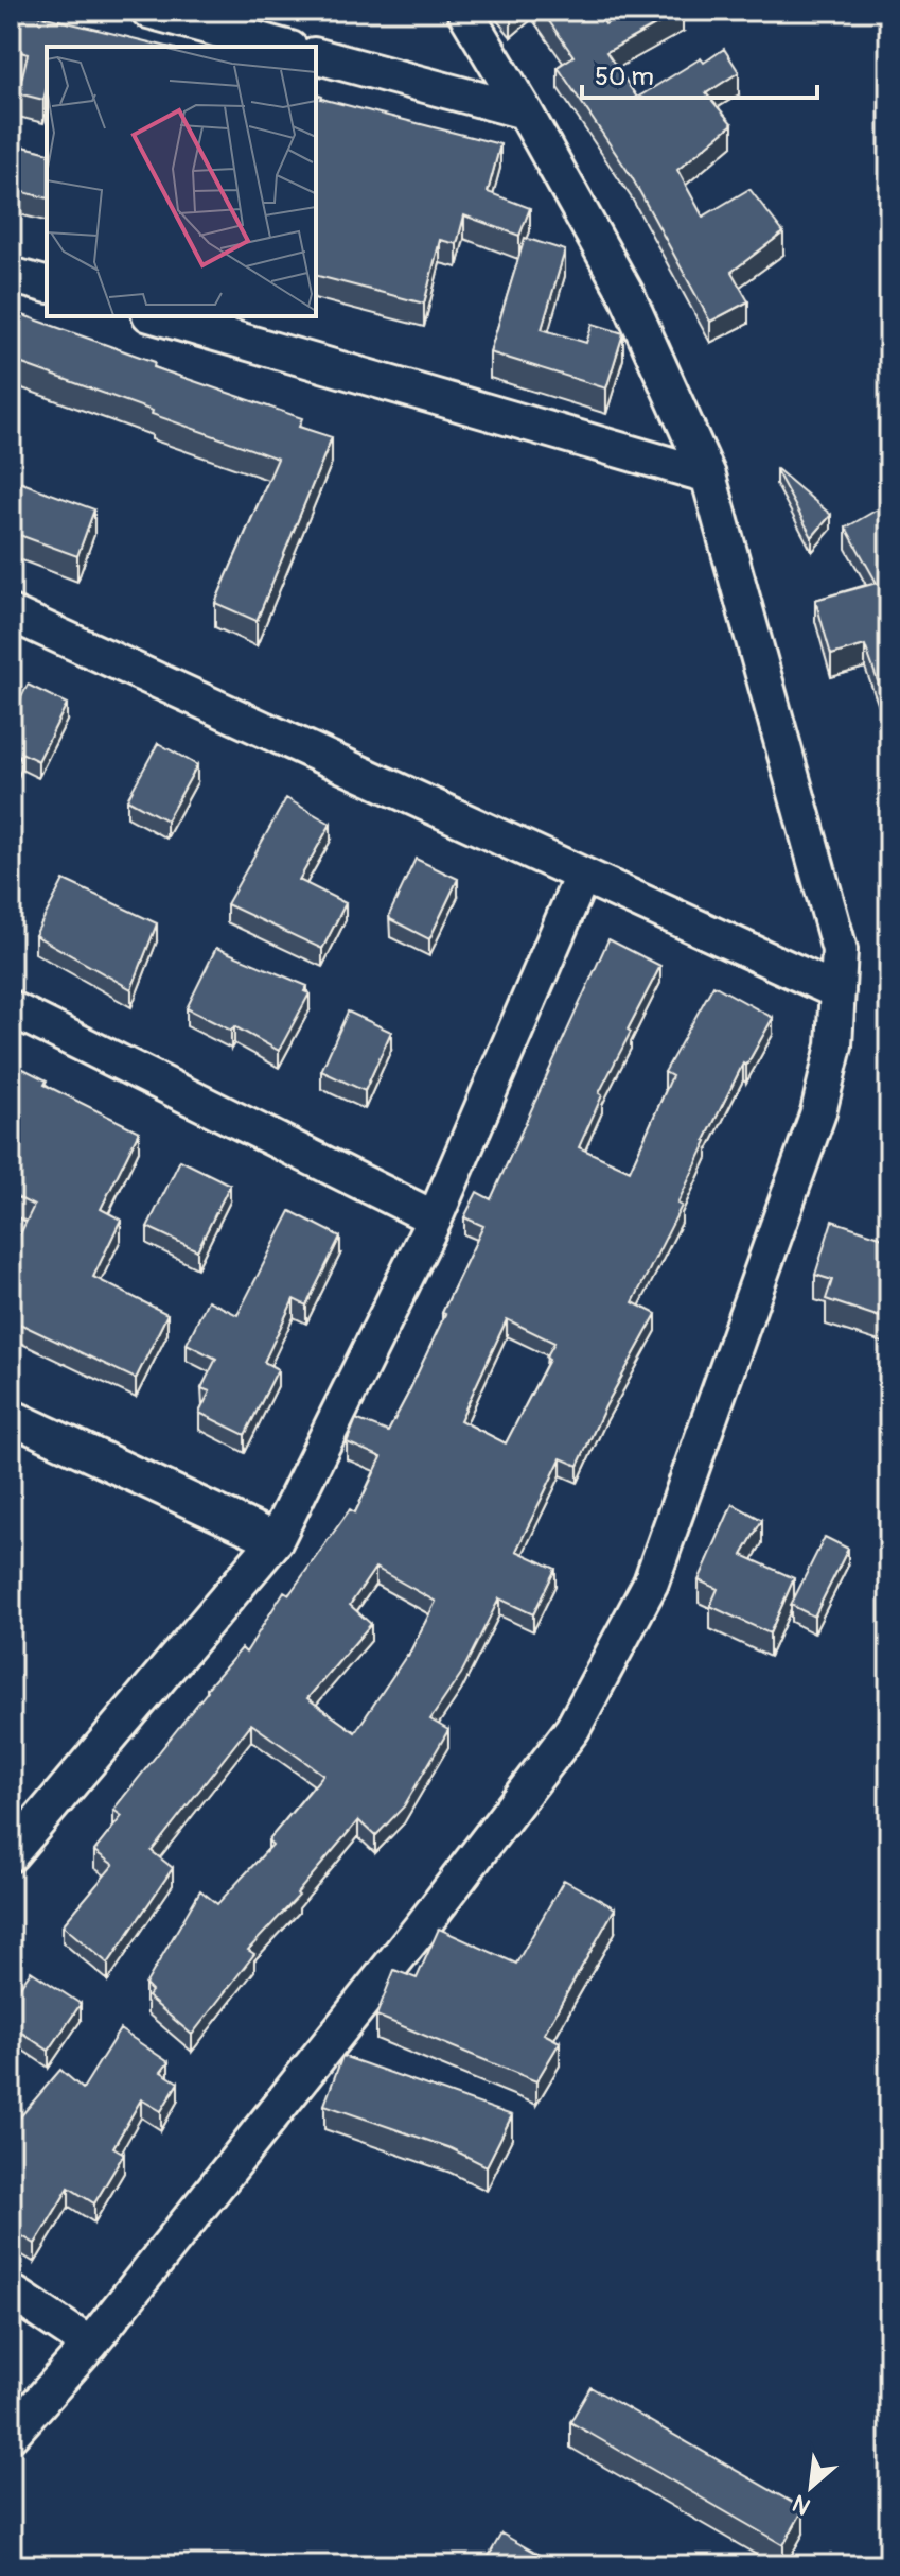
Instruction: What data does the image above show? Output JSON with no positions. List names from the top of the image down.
{
  "scale_bar": "50 m",
  "north": "bottom left"
}
